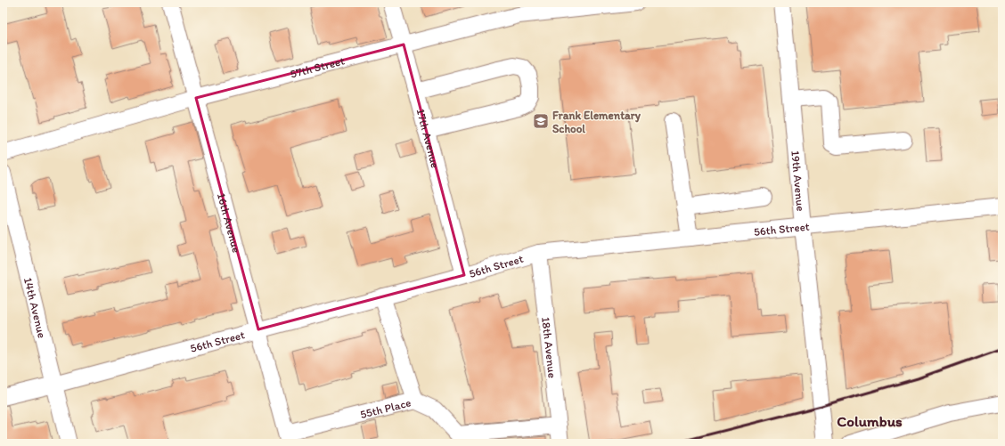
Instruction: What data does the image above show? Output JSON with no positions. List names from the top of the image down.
{
  "streets": {
    "street": [
      "57th Street",
      "17th Avenue",
      "19th Avenue",
      "16th Avenue",
      "56th Street",
      "14th Avenue",
      "18th Avenue",
      "55th Place"
    ]
  },
  "crossings": [
    ["57th Street", "17th Avenue"],
    ["57th Street", "16th Avenue"],
    ["17th Avenue", "56th Street"],
    ["19th Avenue", "56th Street"],
    ["16th Avenue", "56th Street"],
    ["16th Avenue", "55th Place"],
    ["56th Street", "14th Avenue"],
    ["56th Street", "18th Avenue"],
    ["18th Avenue", "55th Place"]
  ],
  "districts": ["Columbus"],
  "places": {
    "school or university": ["Frank Elementary School"]
  }
}
